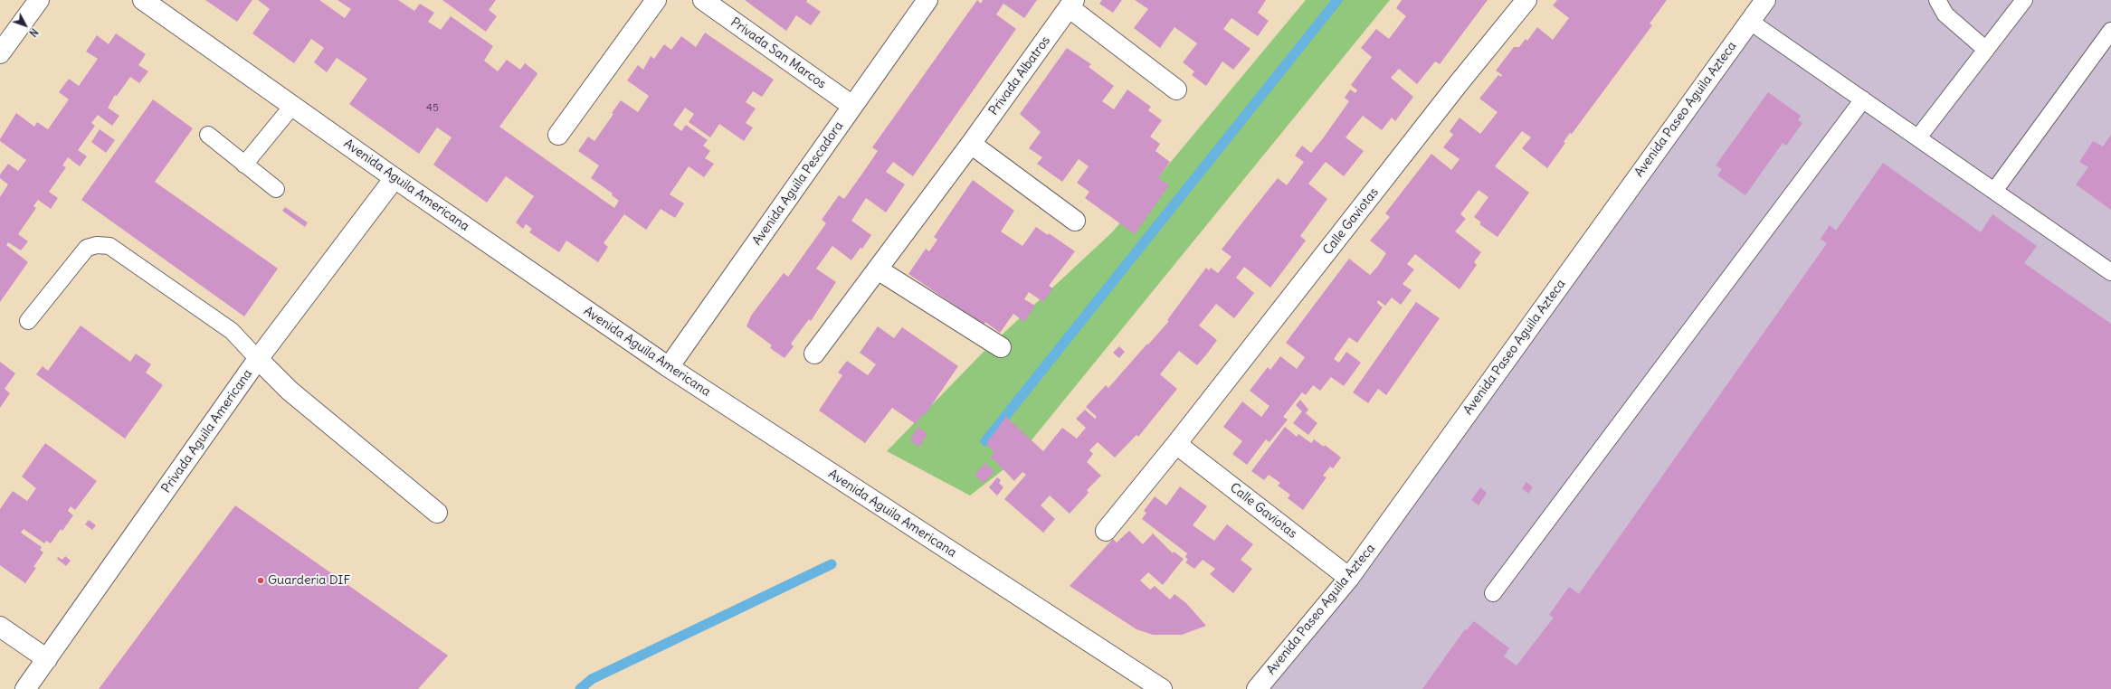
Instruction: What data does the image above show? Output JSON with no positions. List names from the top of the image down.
{
  "streets": {
    "street": [
      "Privada San Marcos",
      "Privada Albatros",
      "Avenida Paseo Aguila Azteca",
      "Avenida Aguila Pescadora",
      "Avenida Aguila Americana",
      "Calle Gaviotas",
      "Privada Aguila Americana"
    ]
  },
  "crossings": [
    ["Privada San Marcos", "Avenida Aguila Pescadora"],
    ["Avenida Paseo Aguila Azteca", "Calle Gaviotas"],
    ["Avenida Aguila Pescadora", "Avenida Aguila Americana"],
    ["Avenida Aguila Americana", "Privada Aguila Americana"]
  ],
  "places": ["Guarderia DIF"],
  "house_numbers": ["45"],
  "north": "bottom right"
}
